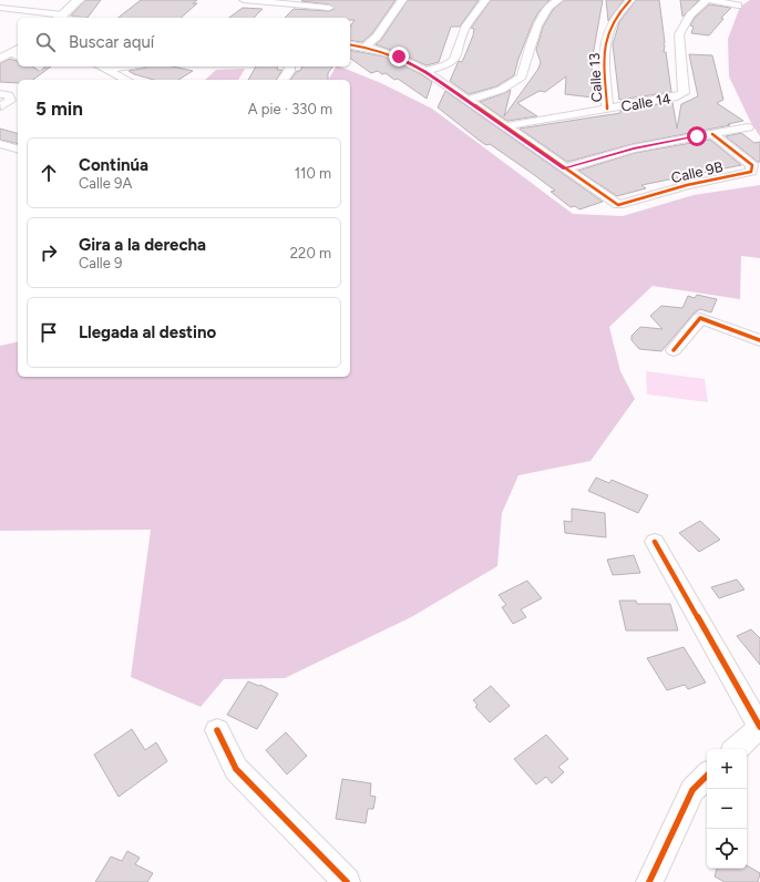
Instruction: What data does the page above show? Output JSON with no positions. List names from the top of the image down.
{
  "streets": {
    "street": ["Calle 13", "Calle 14", "Calle 9B"]
  },
  "crossings": [
    ["Calle 13", "Calle 14"]
  ],
  "page": {
    "search": "Buscar aquí",
    "heading": ["5 min", "A pie · 330 m"],
    "list": [
      ["Continúa", "Calle 9A", "110 m"],
      ["Gira a la derecha", "Calle 9", "220 m"],
      "Llegada al destino"
    ],
    "map_buttons": ["+", "−"]
  }
}
